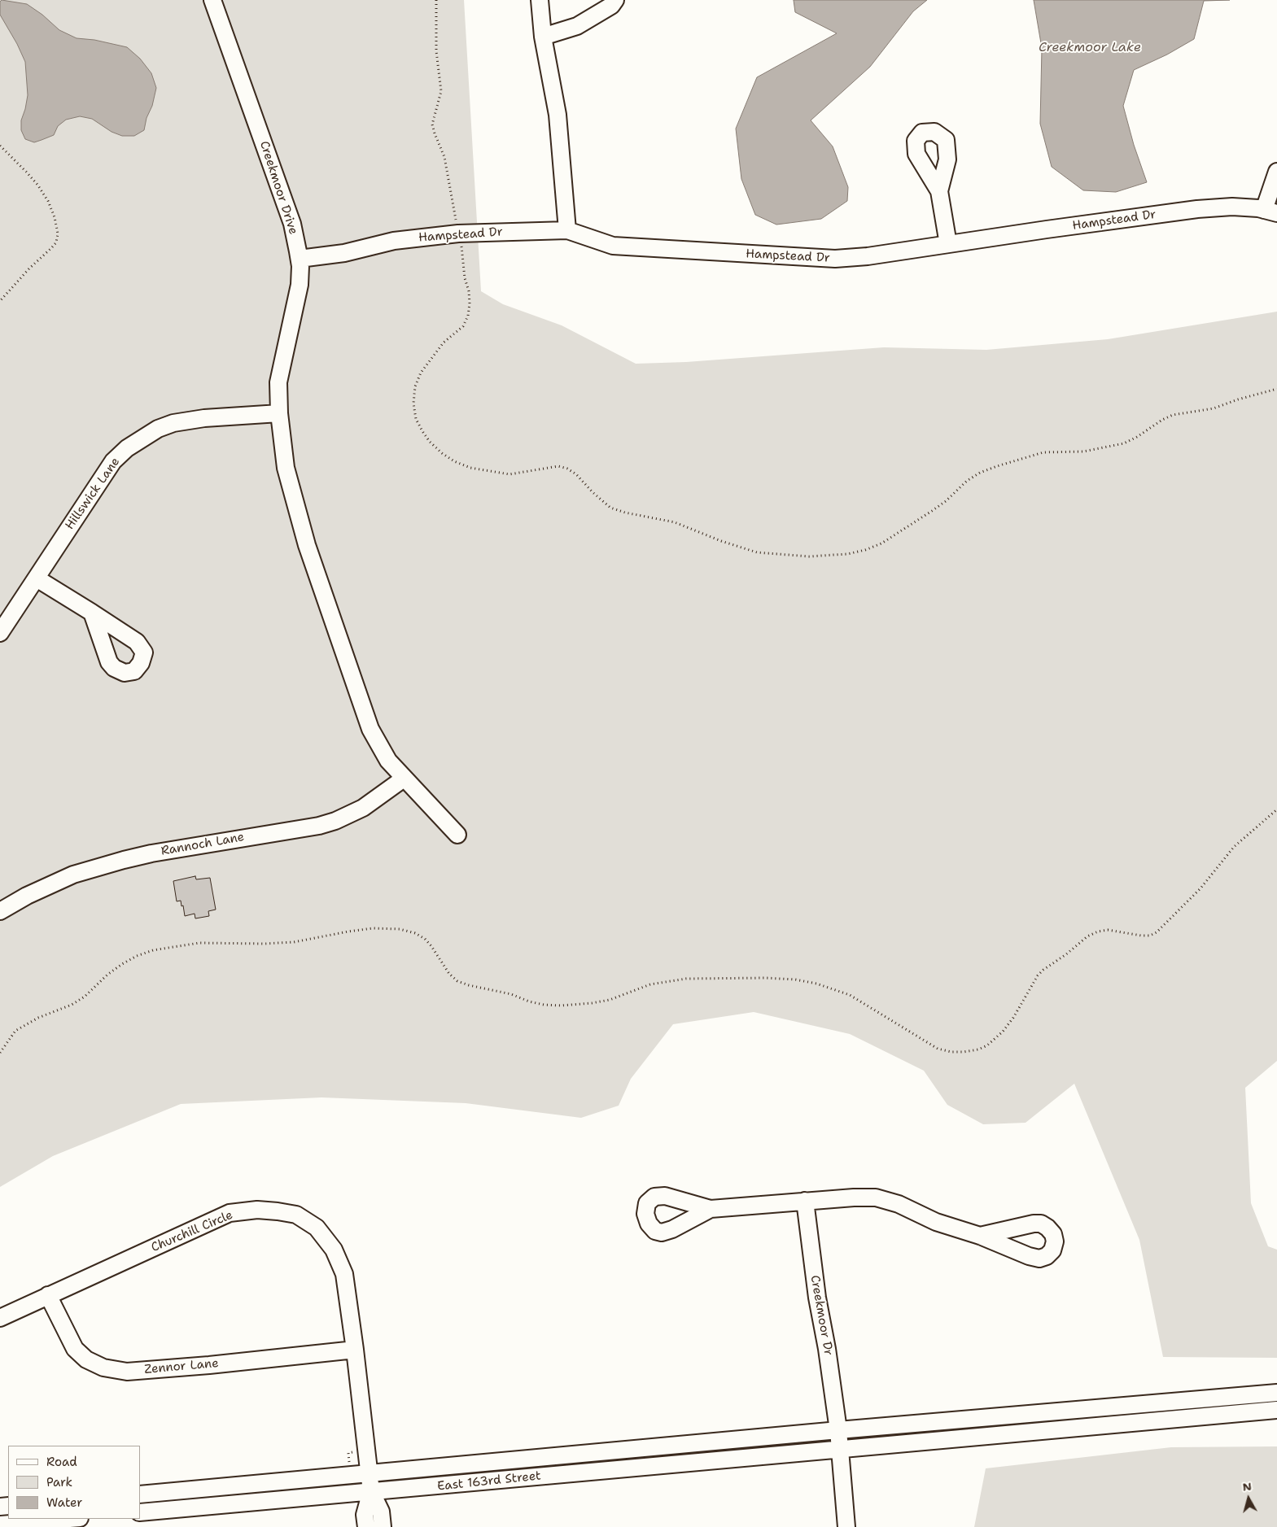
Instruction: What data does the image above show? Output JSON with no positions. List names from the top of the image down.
{
  "streets": {
    "street": [
      "Creekmoor Drive",
      "Hampstead Dr",
      "Hillswick Lane",
      "Rannoch Lane",
      "Churchill Circle",
      "Creekmoor Dr",
      "Zennor Lane",
      "East 163rd Street"
    ]
  },
  "crossings": [
    ["Creekmoor Drive", "Hampstead Dr"],
    ["Creekmoor Drive", "Hillswick Lane"],
    ["Creekmoor Drive", "Rannoch Lane"],
    ["Churchill Circle", "Zennor Lane"],
    ["Churchill Circle", "East 163rd Street"],
    ["Creekmoor Dr", "East 163rd Street"]
  ],
  "water": ["Creekmoor Lake"],
  "legend": ["Road", "Park", "Water"],
  "north": "top"
}
